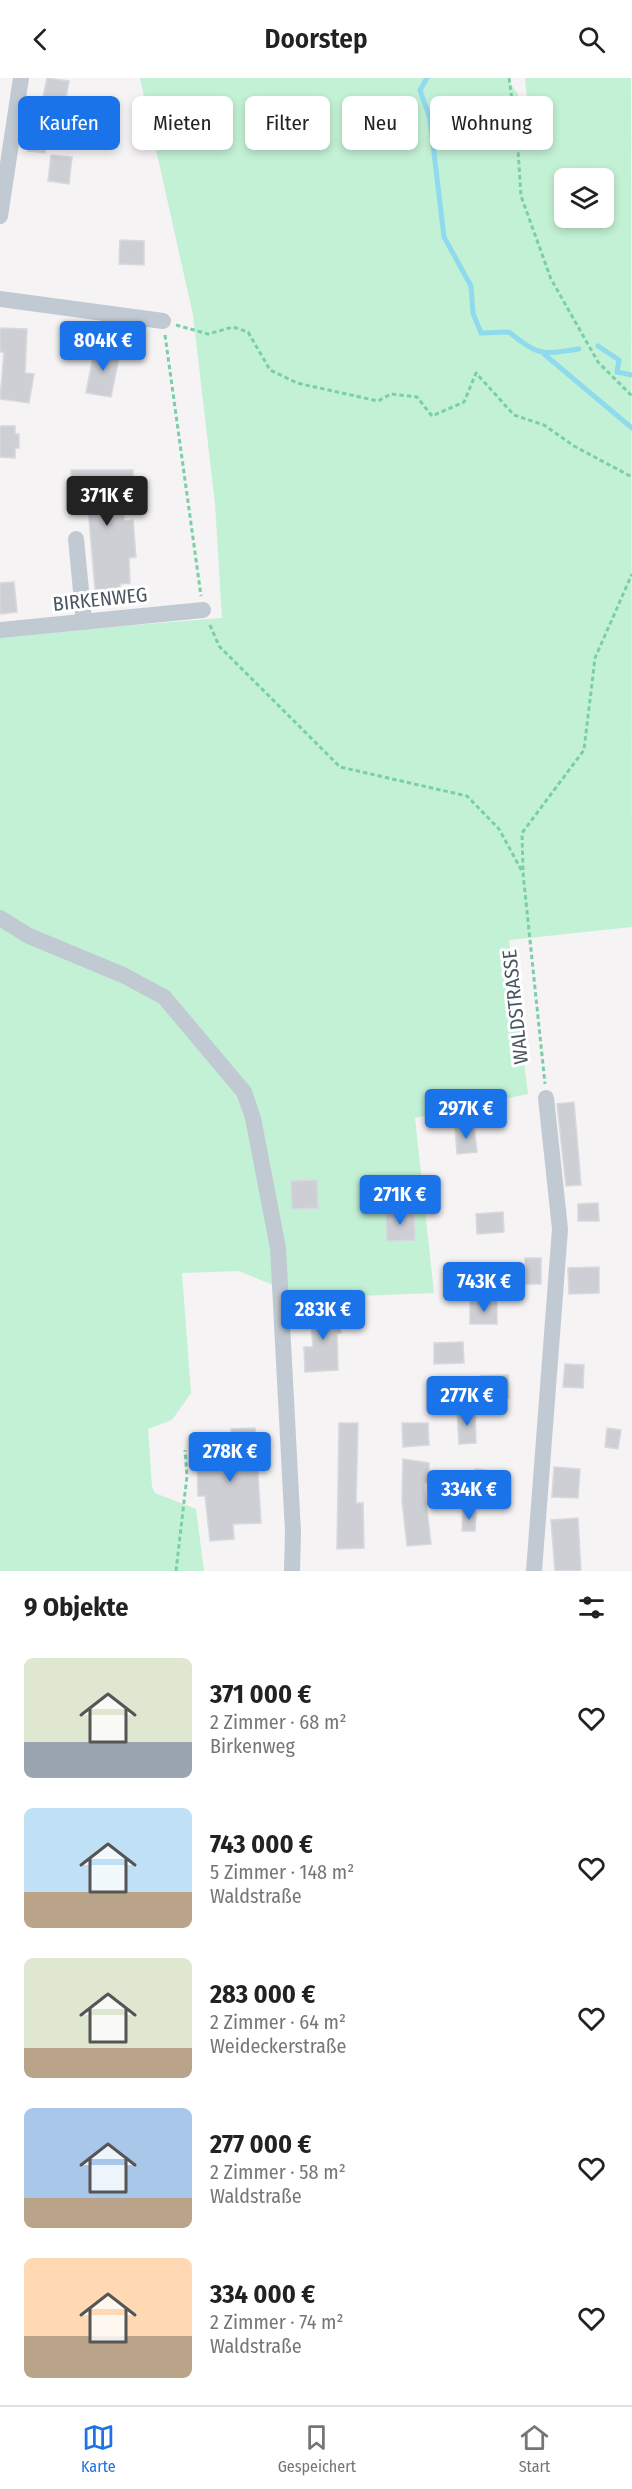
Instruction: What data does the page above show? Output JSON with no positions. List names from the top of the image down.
{
  "streets": {
    "street": ["BIRKENWEG"],
    "path": ["WALDSTRASSE"]
  },
  "crossings": [
    ["BIRKENWEG", "WALDSTRASSE"]
  ],
  "page": {
    "header": "Doorstep",
    "chip": [
      "Kaufen",
      "Mieten",
      "Filter",
      "Neu",
      "Wohnung"
    ],
    "price": [
      "804K €",
      "371K €",
      "297K €",
      "271K €",
      "743K €",
      "283K €",
      "277K €",
      "278K €",
      "334K €"
    ],
    "heading": "9 Objekte",
    "list": [
      {
        "name": "371 000 €",
        "note": "2 Zimmer · 68 m² · Birkenweg"
      },
      {
        "name": "743 000 €",
        "note": "5 Zimmer · 148 m² · Waldstraße"
      },
      {
        "name": "283 000 €",
        "note": "2 Zimmer · 64 m² · Weideckerstraße"
      },
      {
        "name": "277 000 €",
        "note": "2 Zimmer · 58 m² · Waldstraße"
      },
      {
        "name": "334 000 €",
        "note": "2 Zimmer · 74 m² · Waldstraße"
      }
    ],
    "tabs": ["Karte", "Gespeichert", "Start"]
  }
}
